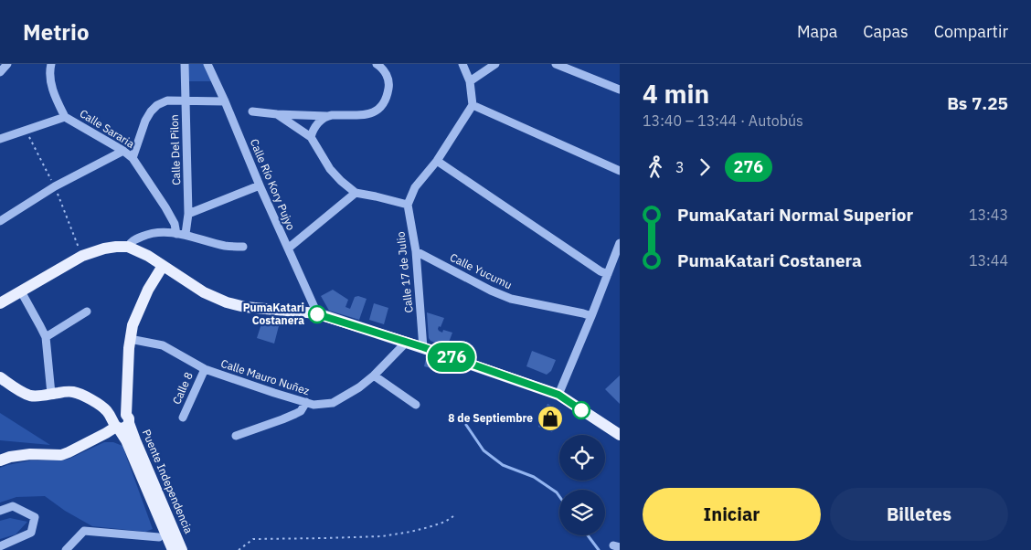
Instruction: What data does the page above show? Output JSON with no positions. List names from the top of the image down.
{
  "streets": {
    "main road": ["Puente Independencia"],
    "street": [
      "Calle Sararia",
      "Calle Del Pilon",
      "Calle Río Kory Pujyo",
      "Calle Yucumu",
      "Calle 17 de Julio",
      "Calle Mauro Nuñez",
      "Calle 8"
    ]
  },
  "crossings": [
    ["Calle Yucumu", "Calle 17 de Julio"],
    ["Calle Mauro Nuñez", "Calle 8"]
  ],
  "places": {
    "other": ["PumaKatari Costanera"],
    "shop": ["8 de Septiembre"]
  },
  "lines": ["bus line 276"],
  "page": {
    "header": "Metrio",
    "nav": ["Mapa", "Capas", "Compartir"],
    "on_map": "276",
    "heading": ["4 min", "13:40 – 13:44 · Autobús", "Bs 7.25"],
    "legs": ["3", "276"],
    "list": [
      {
        "name": "PumaKatari Normal Superior",
        "value": "13:43"
      },
      {
        "name": "PumaKatari Costanera",
        "value": "13:44"
      }
    ],
    "buttons": ["Iniciar", "Billetes"]
  }
}
